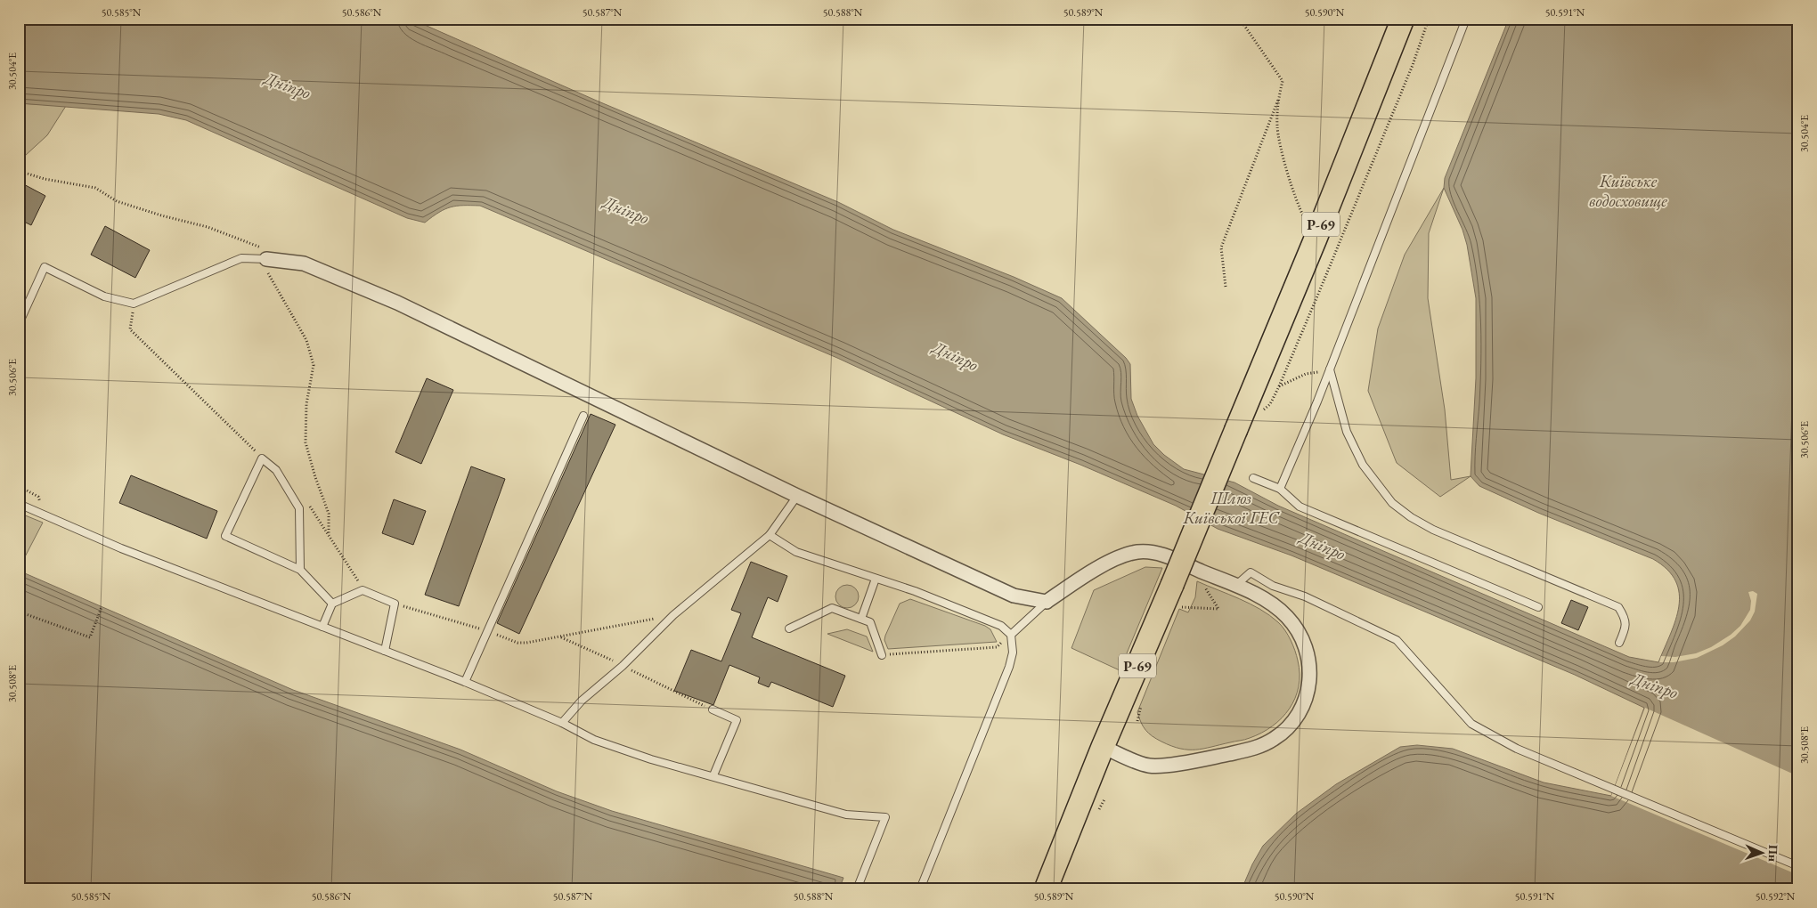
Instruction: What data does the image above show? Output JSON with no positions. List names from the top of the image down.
{
  "streets": {
    "main road": ["Р-69"]
  },
  "water": ["Дніпро", "Київське водосховище", "Шлюз Київської ГЕС"],
  "north": "right",
  "coordinates": [
    "50.585°N",
    "50.586°N",
    "50.587°N",
    "50.588°N",
    "50.589°N",
    "50.590°N",
    "50.591°N",
    "30.504°E",
    "30.506°E",
    "30.508°E",
    "50.592°N"
  ]
}
